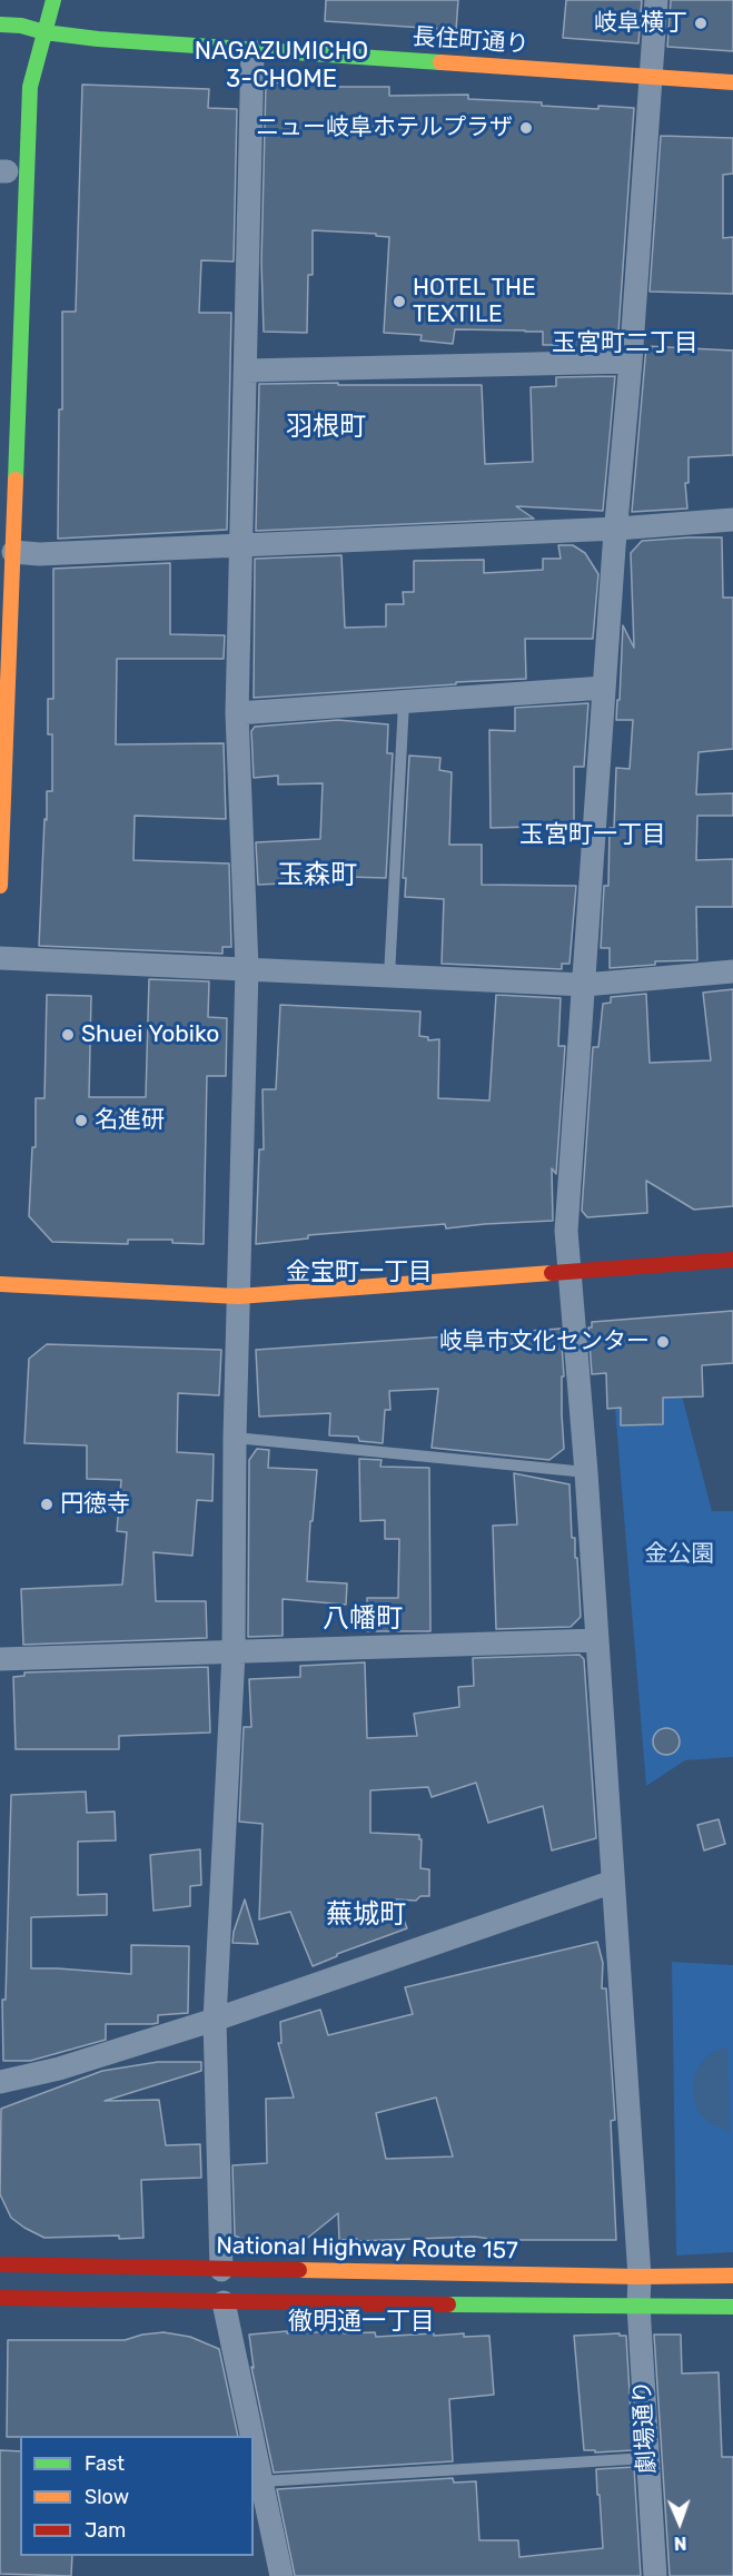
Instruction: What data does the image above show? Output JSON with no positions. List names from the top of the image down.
{
  "streets": {
    "main road": ["長住町通り", "National Highway Route 157"],
    "street": ["劇場通り"]
  },
  "crossings": [
    ["長住町通り", "劇場通り"],
    ["National Highway Route 157", "劇場通り"]
  ],
  "districts": [
    "NAGAZUMICHO 3-CHOME",
    "玉宮町二丁目",
    "羽根町",
    "玉宮町一丁目",
    "玉森町",
    "金宝町一丁目",
    "八幡町",
    "蕪城町",
    "徹明通一丁目"
  ],
  "parks": ["金公園"],
  "places": [
    "岐阜横丁",
    "ニュー岐阜ホテルプラザ",
    "HOTEL THE TEXTILE",
    "Shuei Yobiko",
    "名進研",
    "岐阜市文化センター",
    "円徳寺"
  ],
  "legend": ["Fast", "Slow", "Jam"],
  "north": "bottom"
}
